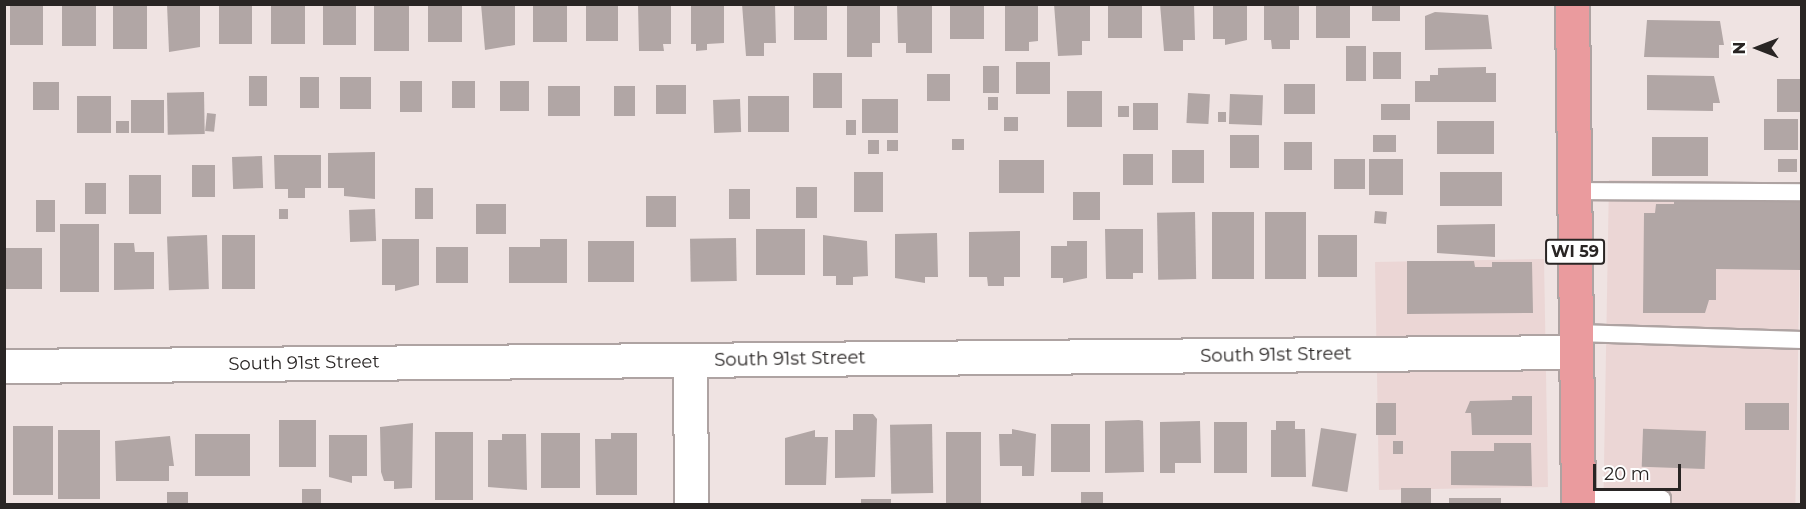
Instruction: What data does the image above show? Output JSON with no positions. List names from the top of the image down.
{
  "streets": {
    "main road": ["WI 59"],
    "street": ["South 91st Street"]
  },
  "crossings": [
    ["WI 59", "South 91st Street"]
  ],
  "scale_bar": "20 m",
  "north": "left"
}
